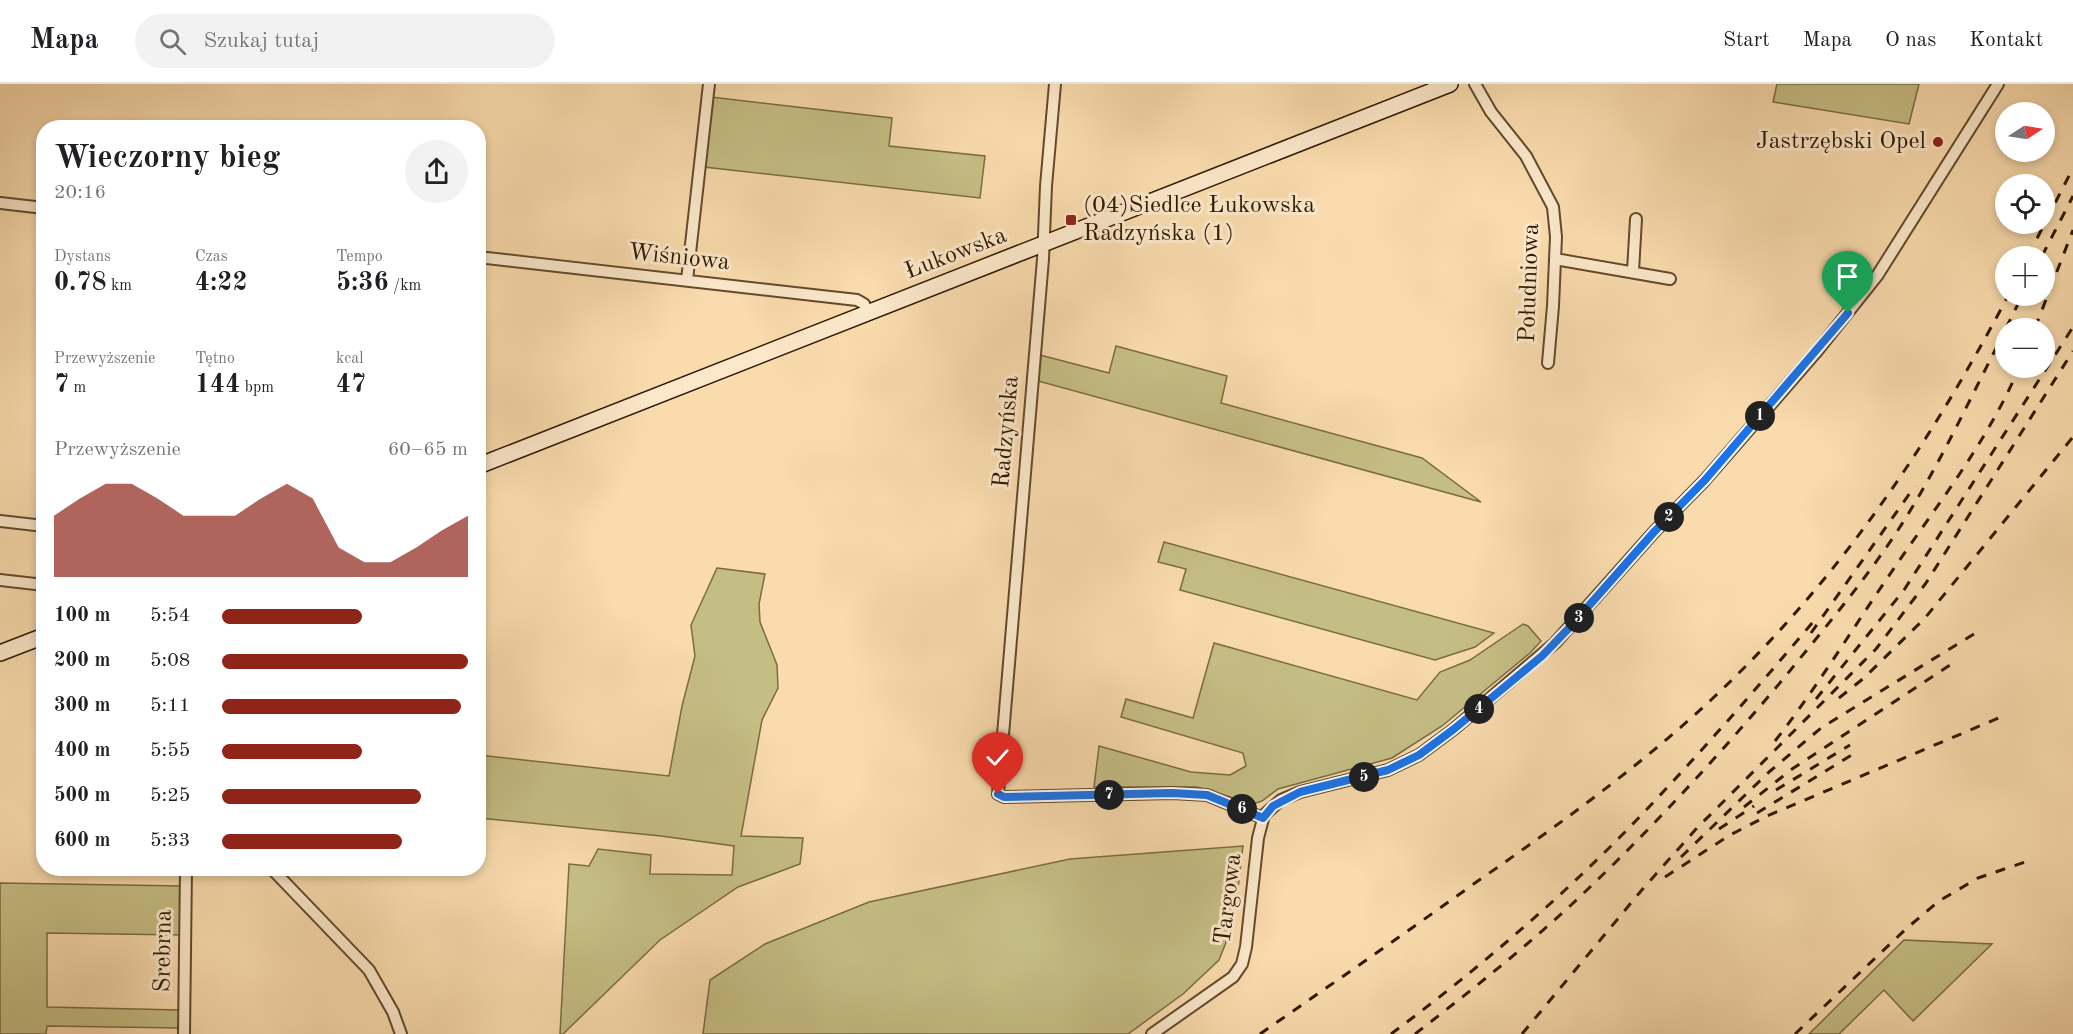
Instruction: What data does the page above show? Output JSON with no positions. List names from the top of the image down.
{
  "streets": {
    "main road": ["Łukowska"],
    "street": [
      "Wiśniowa",
      "Południowa",
      "Radzyńska",
      "Targowa",
      "Srebrna"
    ]
  },
  "crossings": [
    ["Łukowska", "Wiśniowa"],
    ["Łukowska", "Radzyńska"],
    ["Radzyńska", "Targowa"]
  ],
  "places": {
    "other": ["Jastrzębski Opel"],
    "transit": ["(04)Siedlce Łukowska Radzyńska (1)"]
  },
  "north": "right",
  "page": {
    "header": "Mapa",
    "search": "Szukaj tutaj",
    "nav": [
      "Start",
      "Mapa",
      "O nas",
      "Kontakt"
    ],
    "map_buttons": ["+", "−"],
    "heading": ["Wieczorny bieg", "20:16"],
    "stats": [
      ["Dystans", "0.78 km"],
      ["Czas", "4:22"],
      ["Tempo", "5:36 /km"],
      ["Przewyższenie", "7 m"],
      ["Tętno", "144 bpm"],
      ["kcal", "47"]
    ],
    "pins": [
      "1",
      "2",
      "3",
      "4",
      "5",
      "7",
      "6"
    ],
    "chart": ["Przewyższenie", "60–65 m"],
    "list": [
      {
        "name": "100 m",
        "note": "5:54"
      },
      {
        "name": "200 m",
        "note": "5:08"
      },
      {
        "name": "300 m",
        "note": "5:11"
      },
      {
        "name": "400 m",
        "note": "5:55"
      },
      {
        "name": "500 m",
        "note": "5:25"
      },
      {
        "name": "600 m",
        "note": "5:33"
      }
    ]
  }
}
